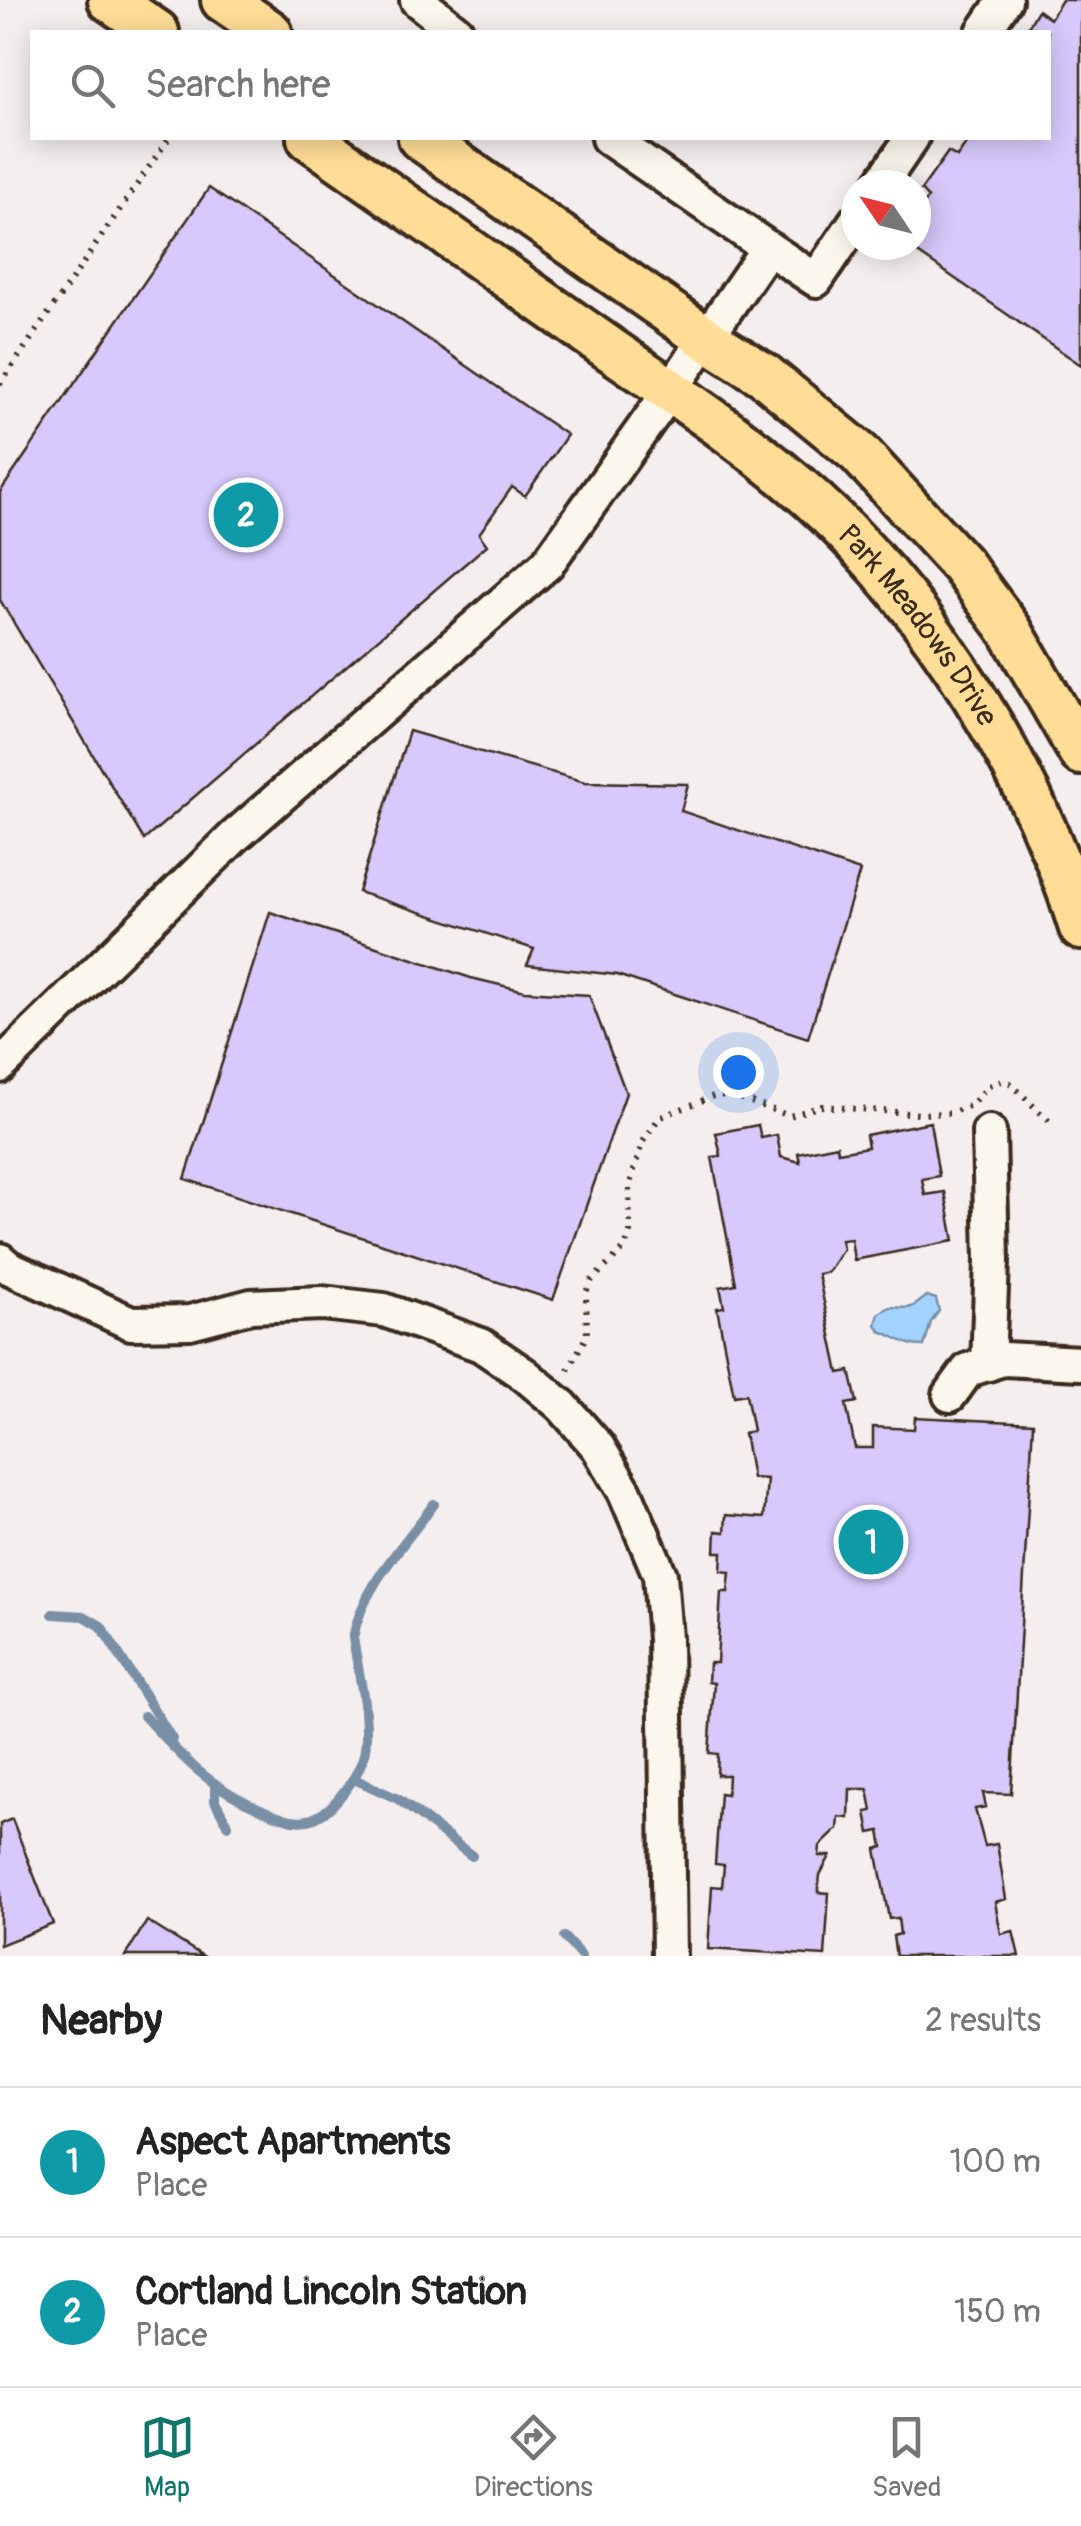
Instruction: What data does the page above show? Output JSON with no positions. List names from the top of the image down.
{
  "streets": {
    "main road": ["Park Meadows Drive"]
  },
  "north": "top left",
  "page": {
    "search": "Search here",
    "pins": ["2", "1"],
    "heading": ["Nearby", "2 results"],
    "list": [
      {
        "mark": "1",
        "name": "Aspect Apartments",
        "note": "Place",
        "value": "100 m"
      },
      {
        "mark": "2",
        "name": "Cortland Lincoln Station",
        "note": "Place",
        "value": "150 m"
      }
    ],
    "nav": ["Map", "Directions", "Saved"]
  }
}
